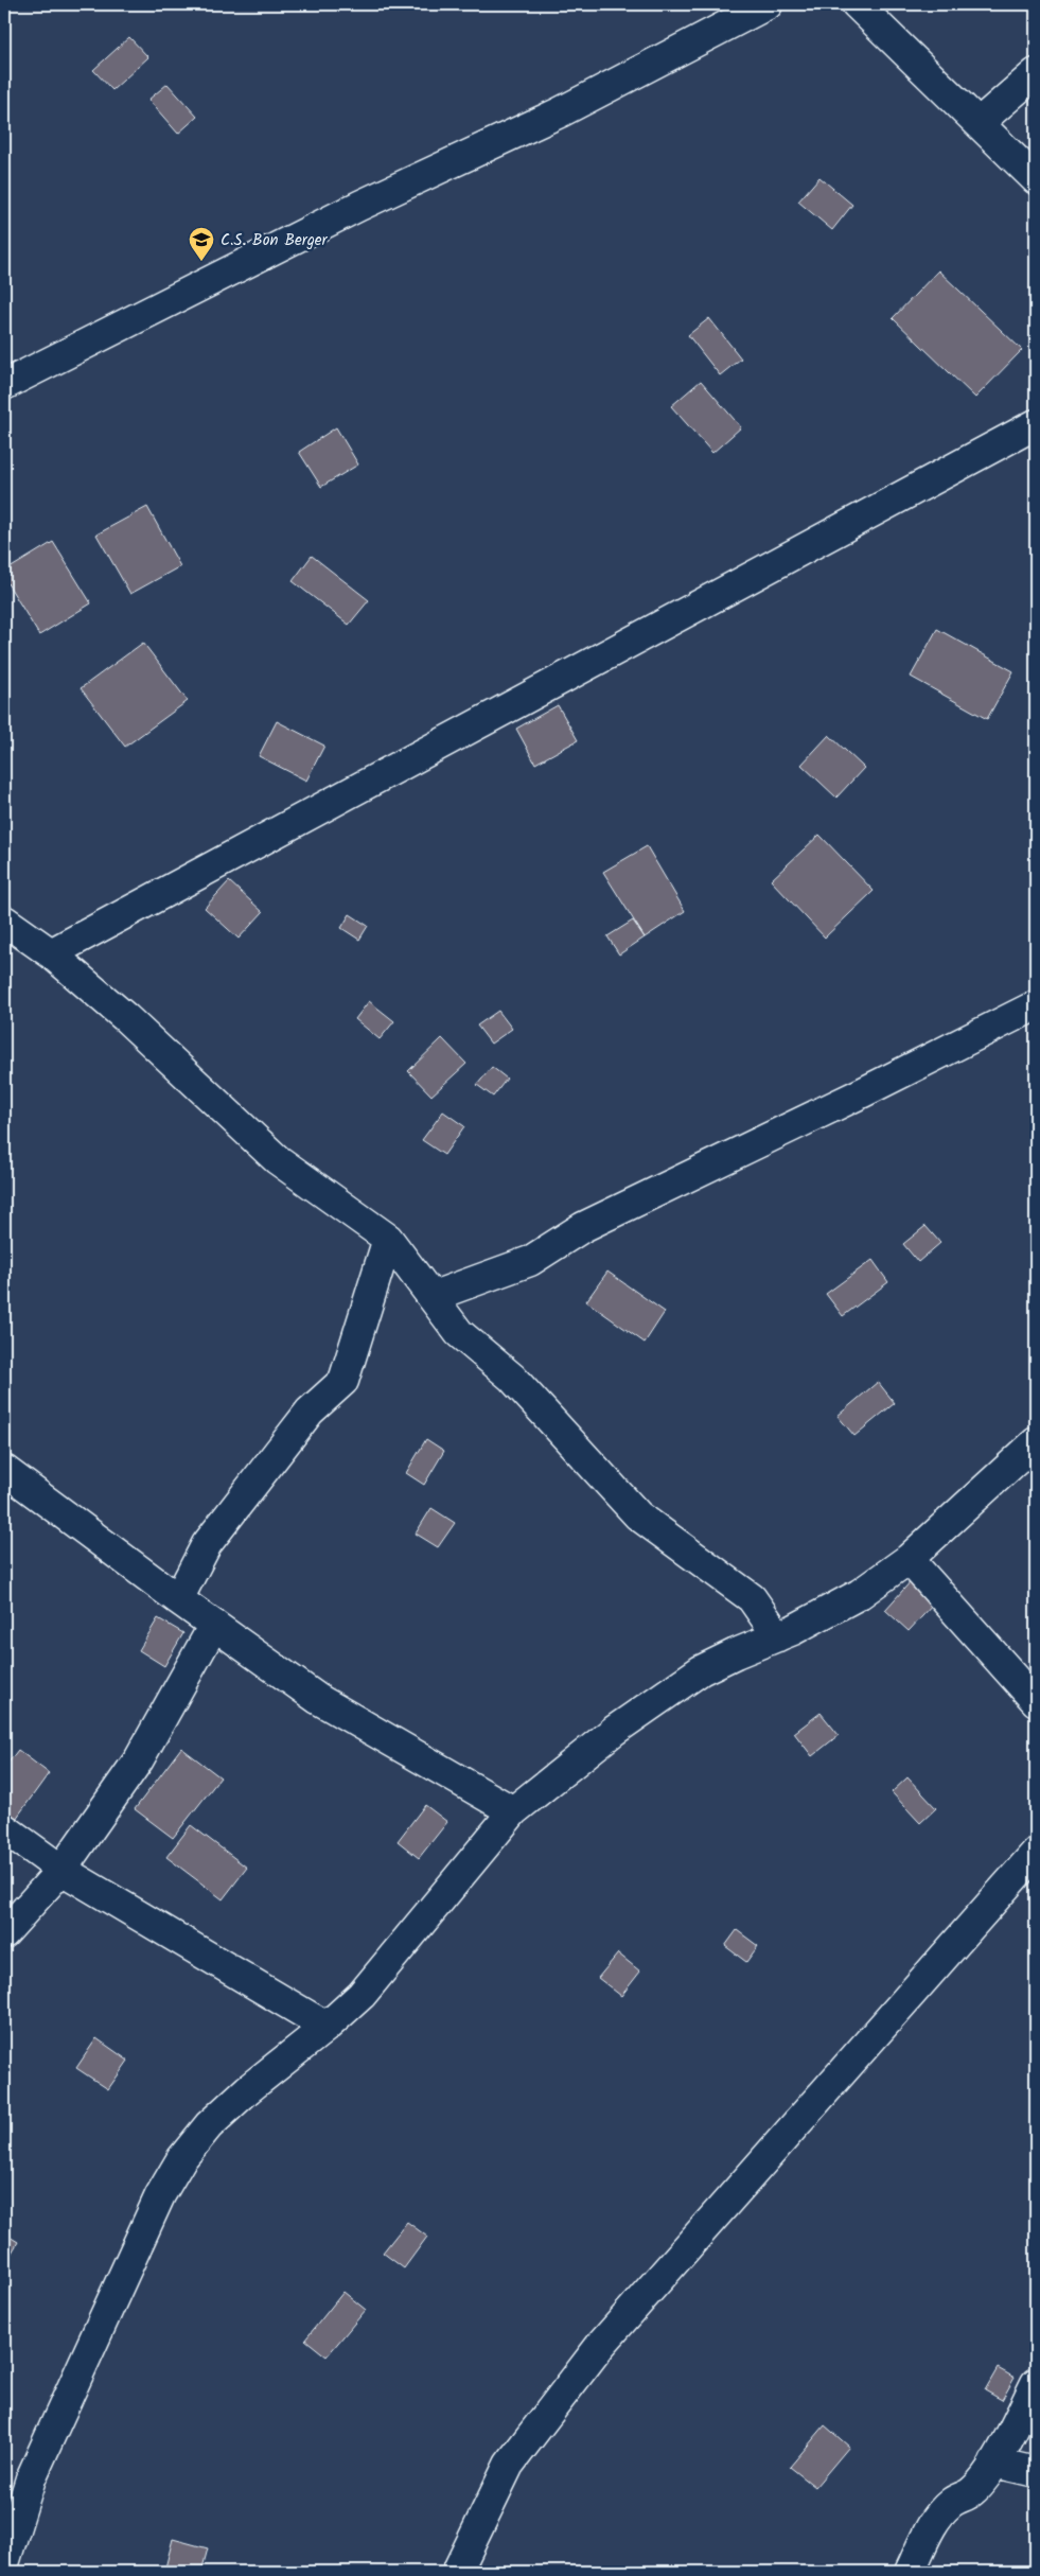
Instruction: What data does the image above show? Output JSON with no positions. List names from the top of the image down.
{
  "places": {
    "school or university": ["C.S. Bon Berger"]
  }
}
